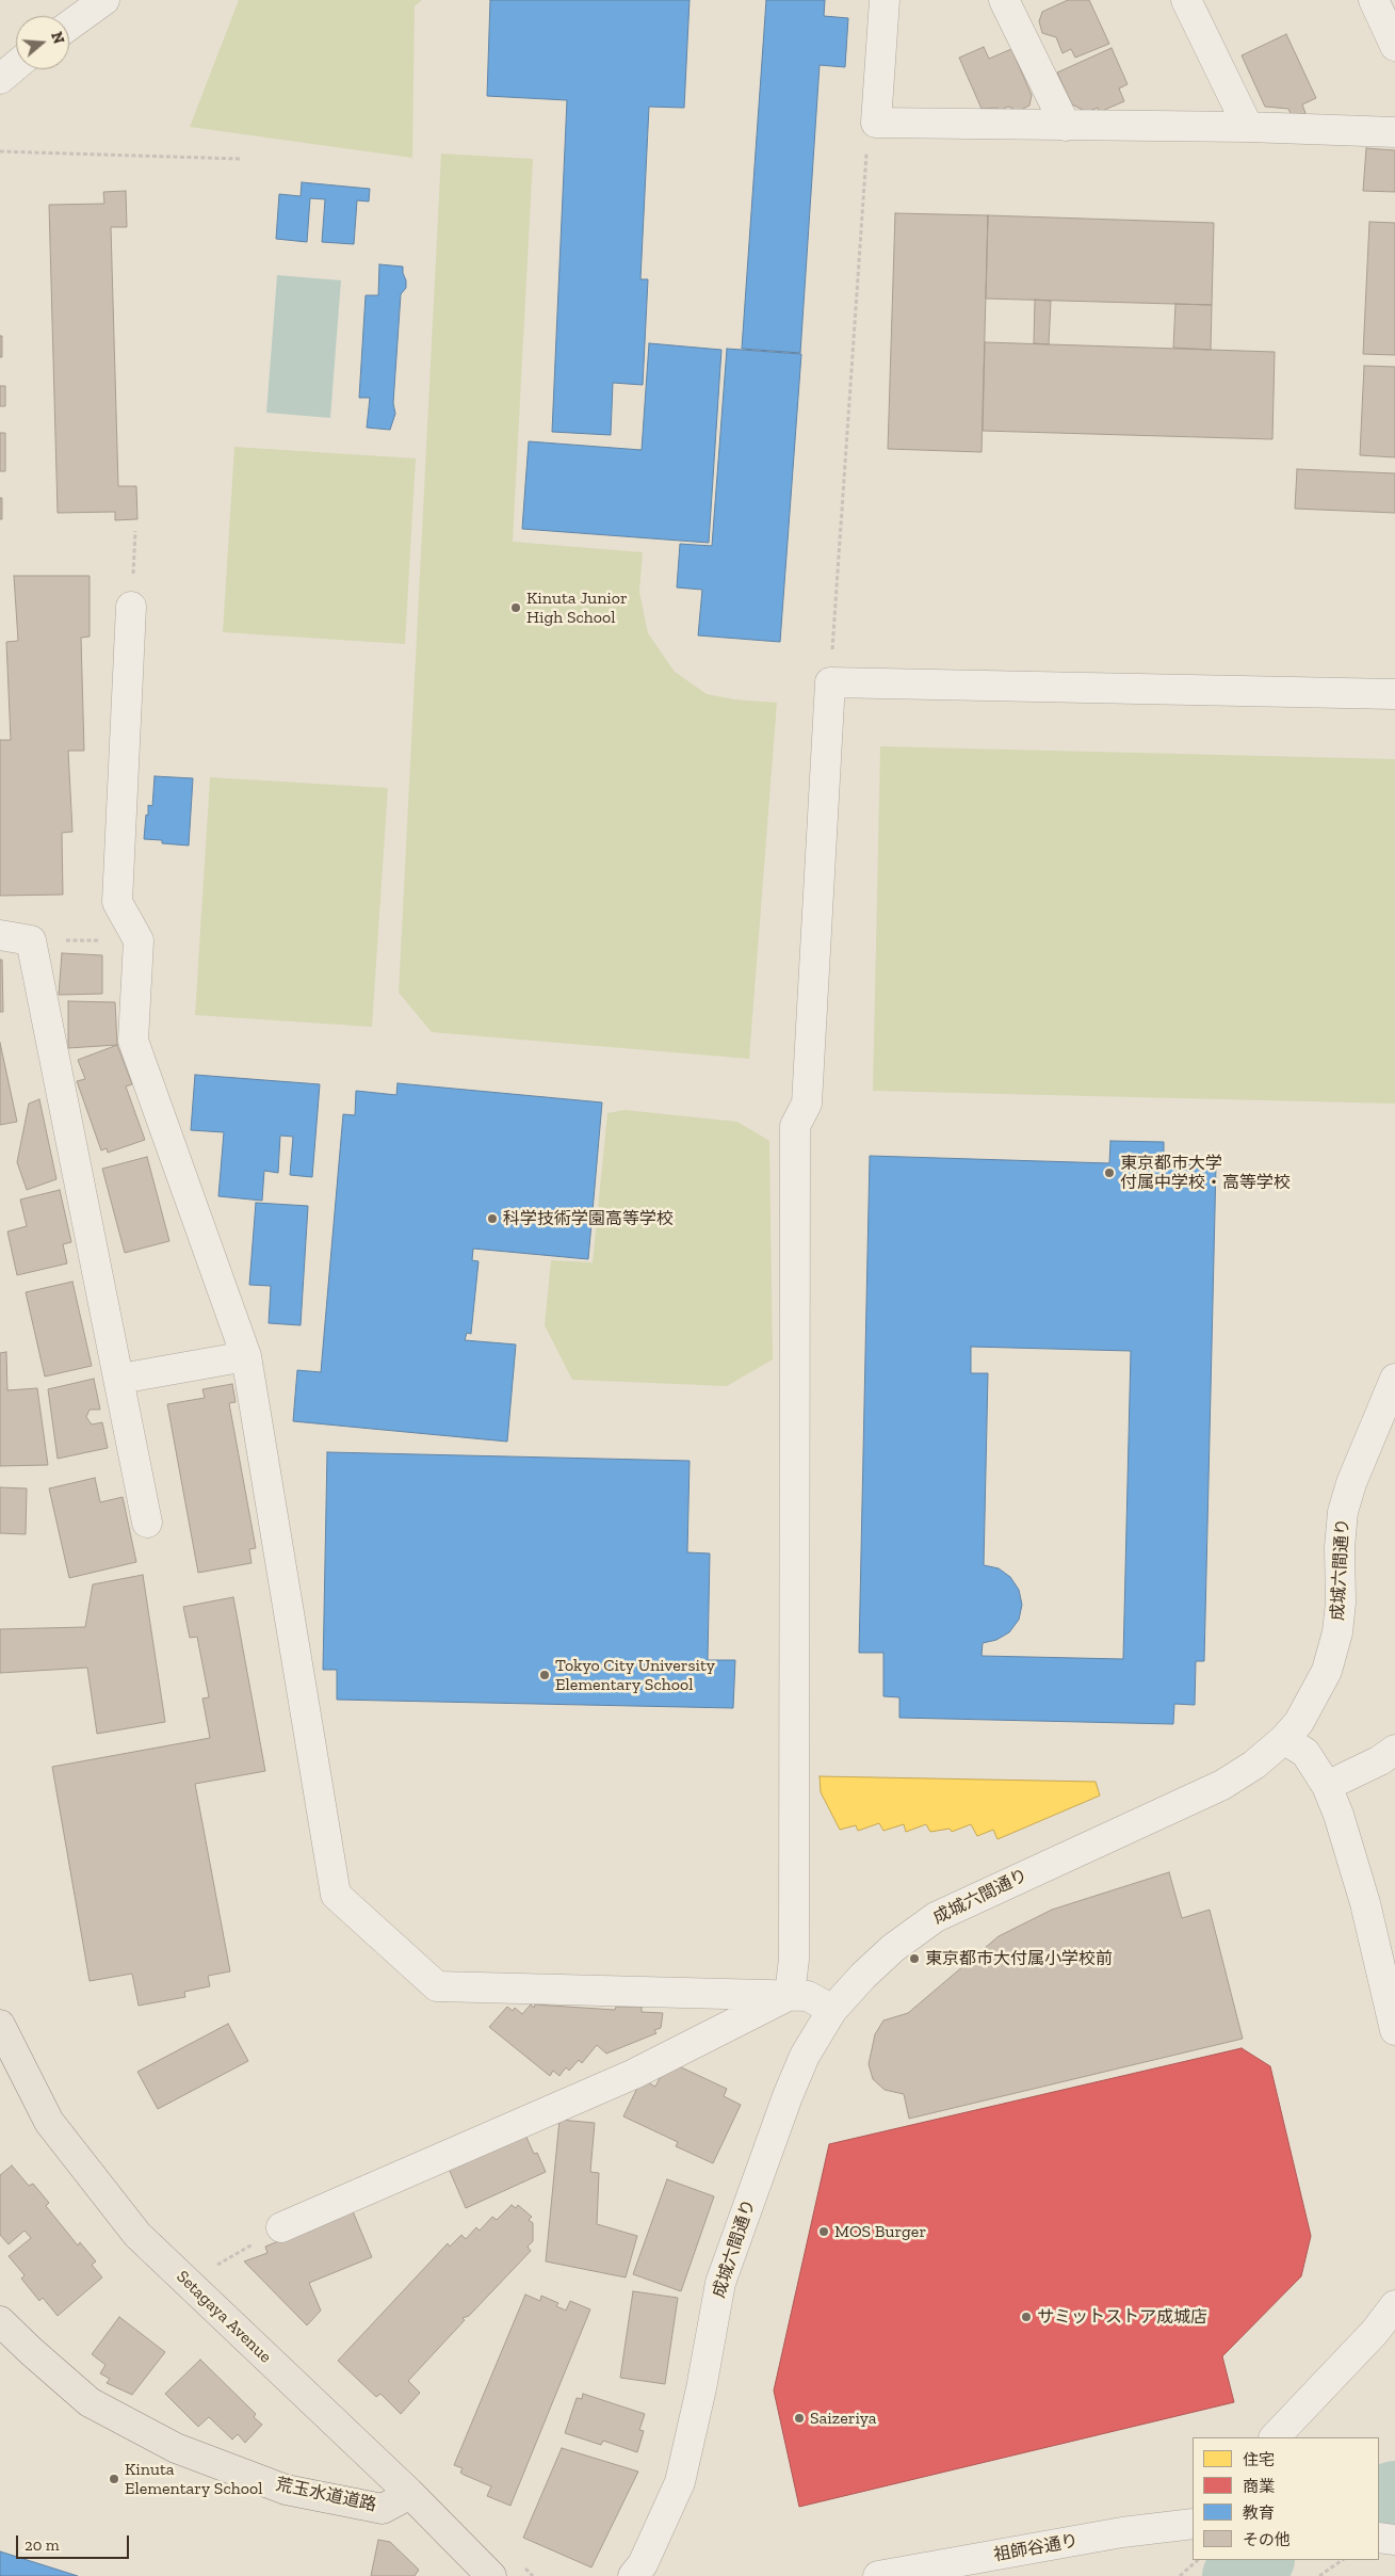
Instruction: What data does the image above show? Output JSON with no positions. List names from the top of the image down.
{
  "streets": {
    "main road": ["Setagaya Avenue", "荒玉水道道路"],
    "street": ["成城六間通り", "祖師谷通り"]
  },
  "crossings": [
    ["Setagaya Avenue", "荒玉水道道路"]
  ],
  "places": [
    "Kinuta Junior High School",
    "東京都市大学 付属中学校・高等学校",
    "科学技術学園高等学校",
    "Tokyo City University Elementary School",
    "東京都市大付属小学校前",
    "MOS Burger",
    "サミットストア成城店",
    "Saizeriya",
    "Kinuta Elementary School"
  ],
  "legend": [
    "住宅",
    "商業",
    "教育",
    "その他"
  ],
  "scale_bar": "20 m",
  "north": "right"
}
